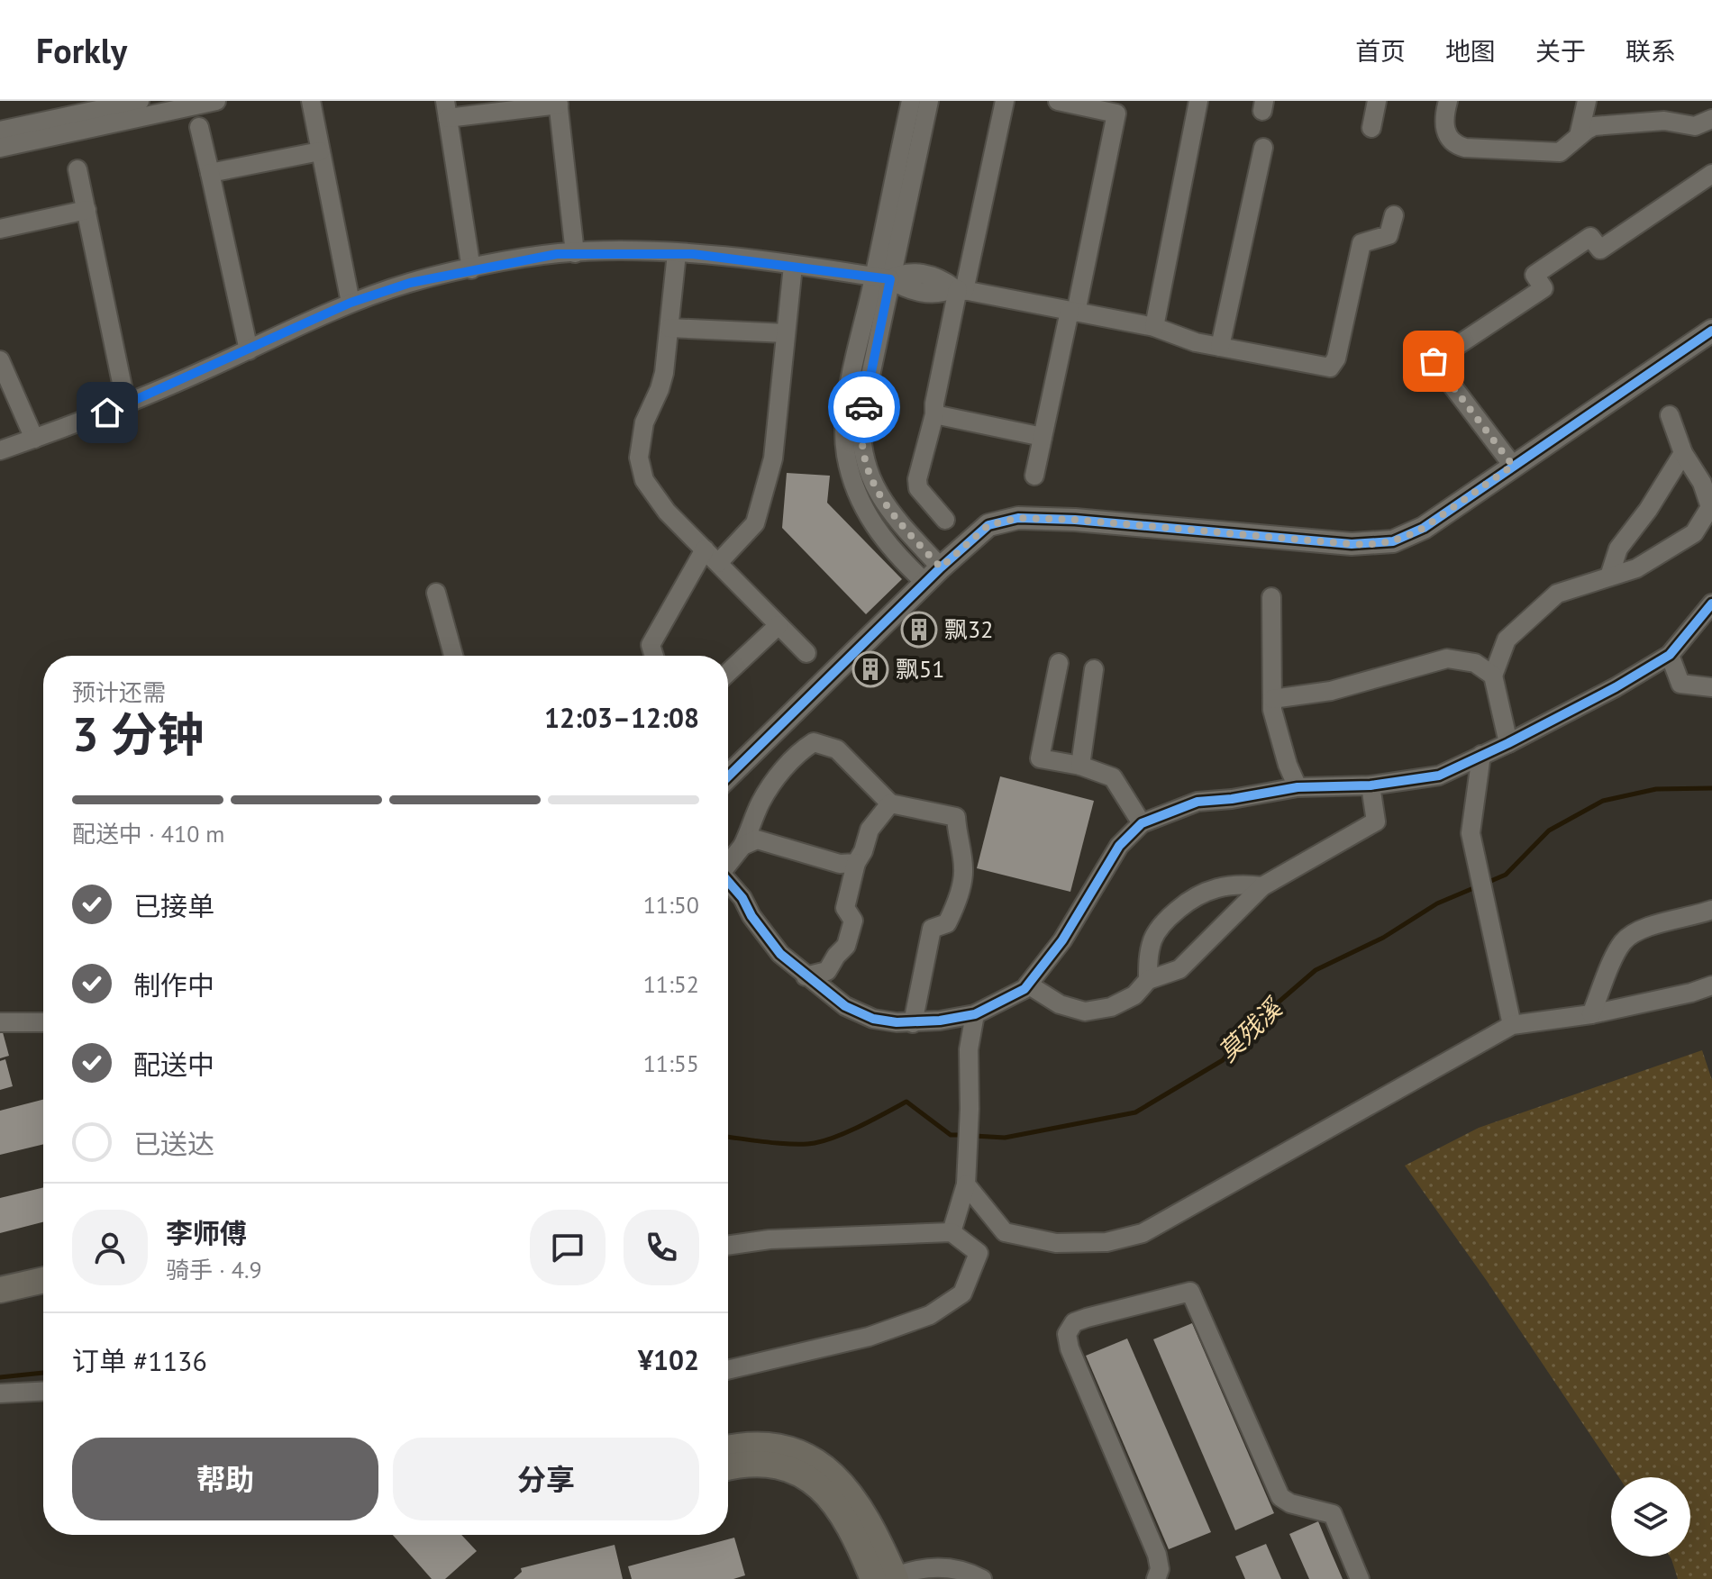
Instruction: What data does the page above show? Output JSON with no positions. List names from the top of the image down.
{
  "water": ["莫残溪"],
  "places": {
    "building": ["飘32", "飘51"]
  },
  "page": {
    "header": "Forkly",
    "nav": [
      "首页",
      "地图",
      "关于",
      "联系"
    ],
    "heading": ["3 分钟", "预计还需", "12:03–12:08"],
    "panel": [
      "李师傅",
      "骑手 · 4.9",
      "订单 #1136",
      "¥102"
    ],
    "bar": "配送中 · 410 m",
    "list": [
      ["已接单", "11:50"],
      ["制作中", "11:52"],
      ["配送中", "11:55"],
      "已送达"
    ],
    "buttons": ["帮助", "分享"]
  }
}
